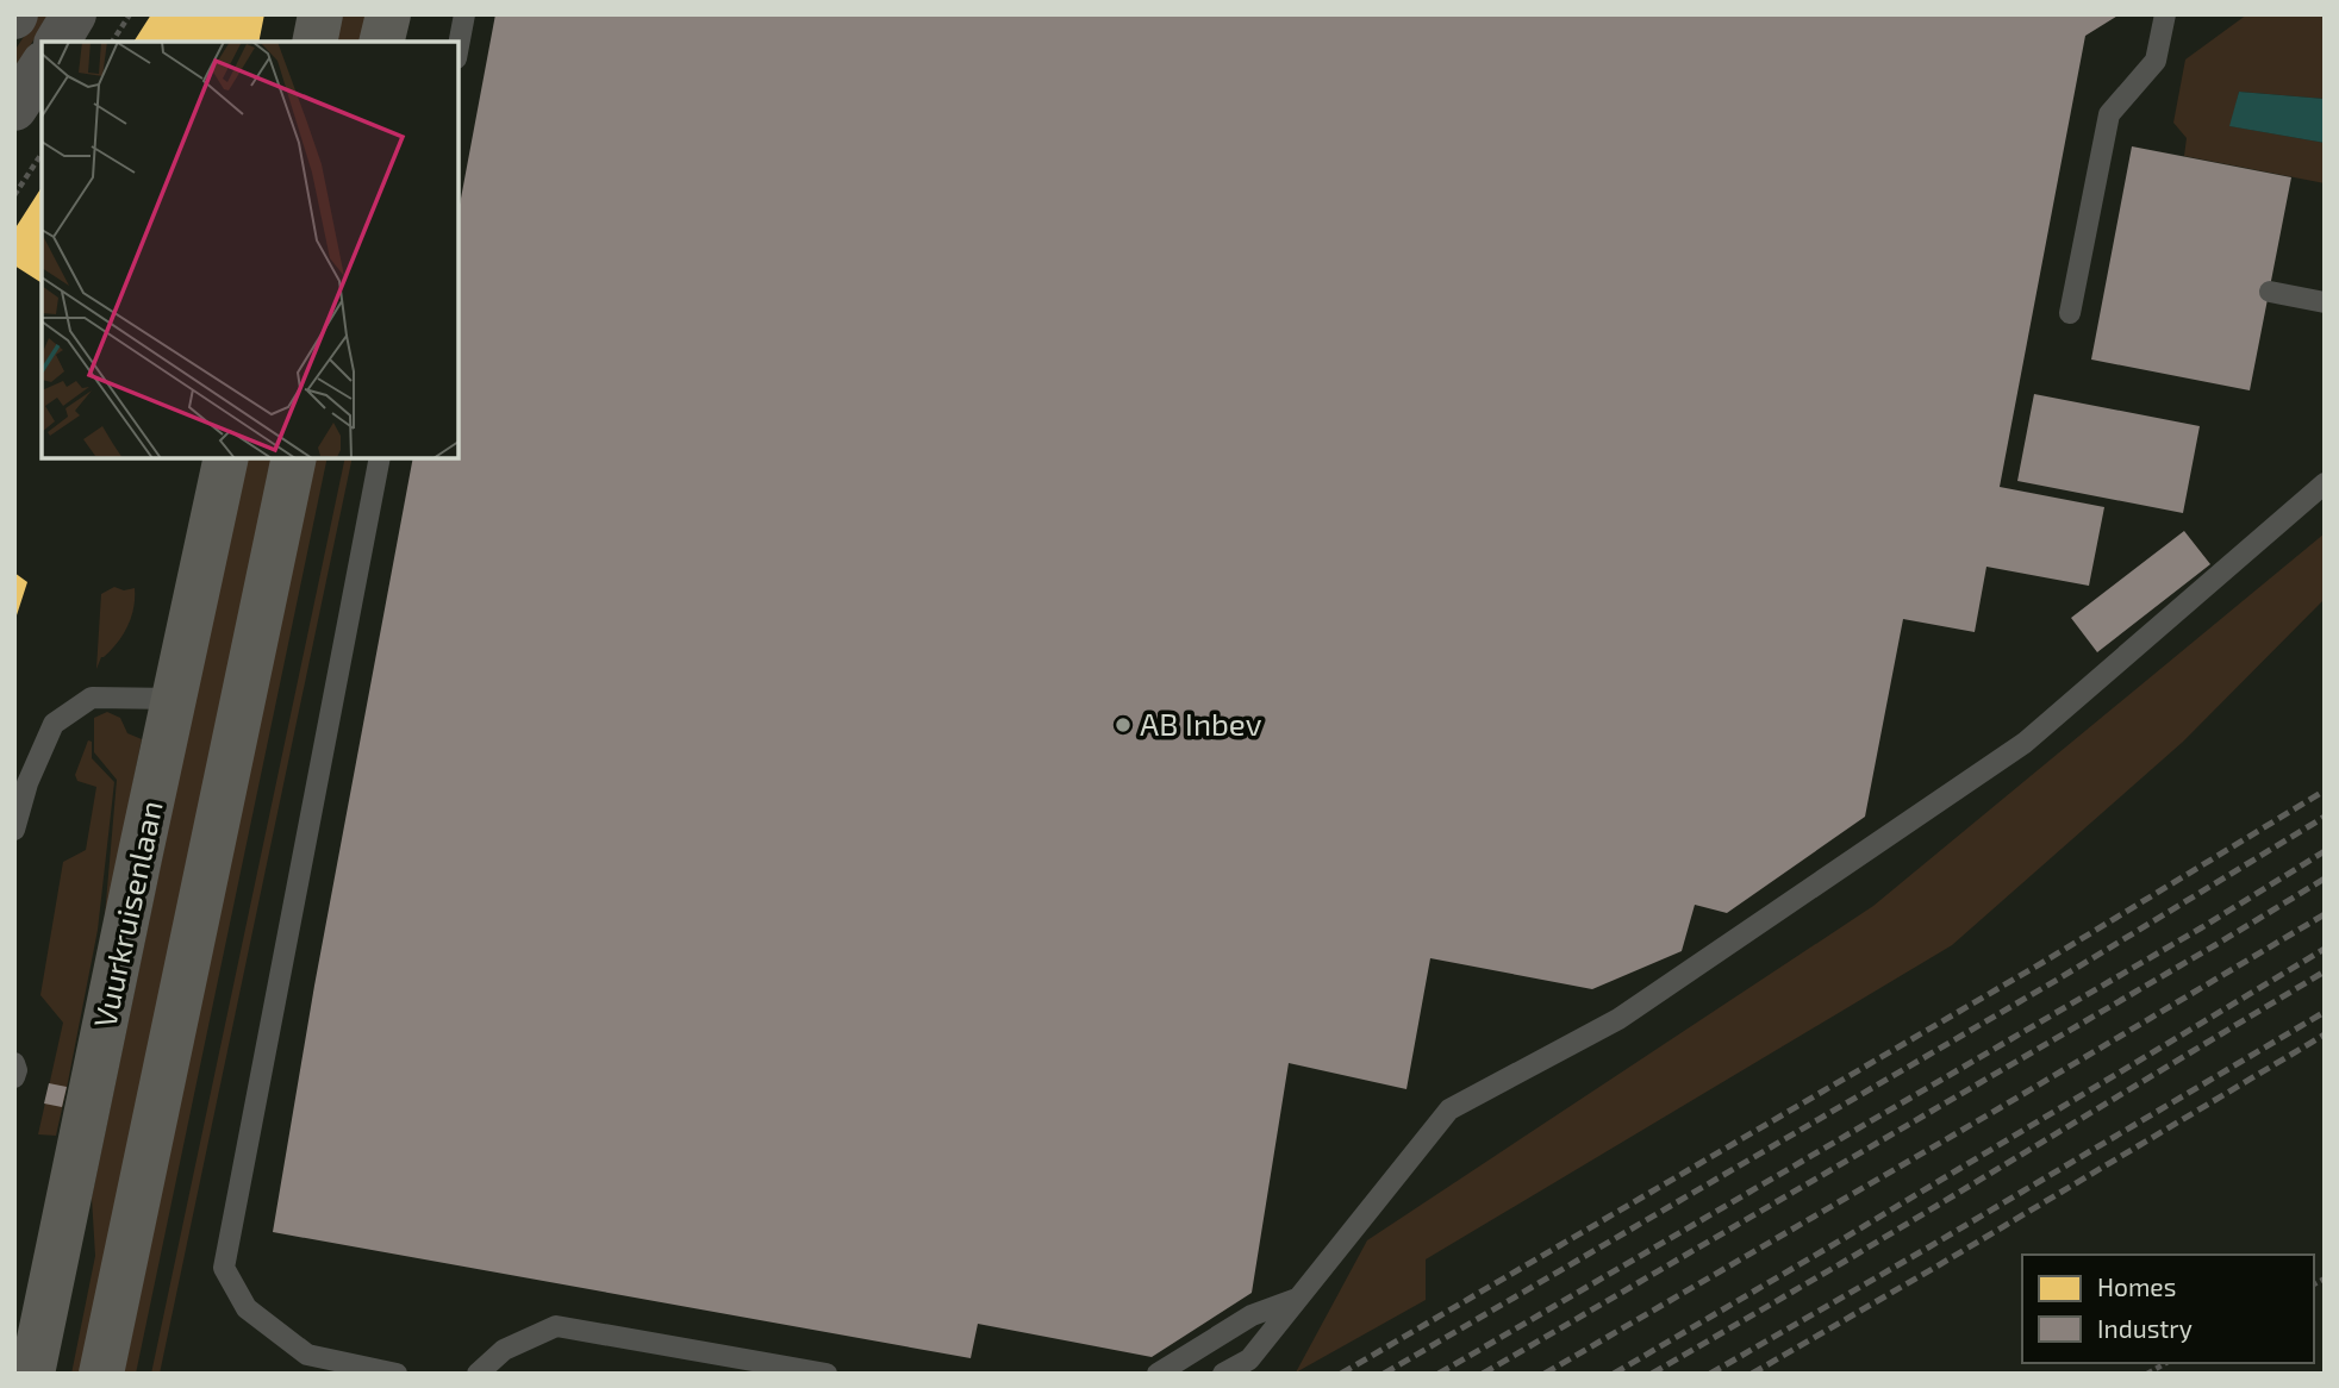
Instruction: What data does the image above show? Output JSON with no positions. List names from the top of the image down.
{
  "streets": {
    "main road": ["Vuurkruisenlaan"]
  },
  "places": ["AB Inbev"],
  "legend": ["Homes", "Industry"]
}
